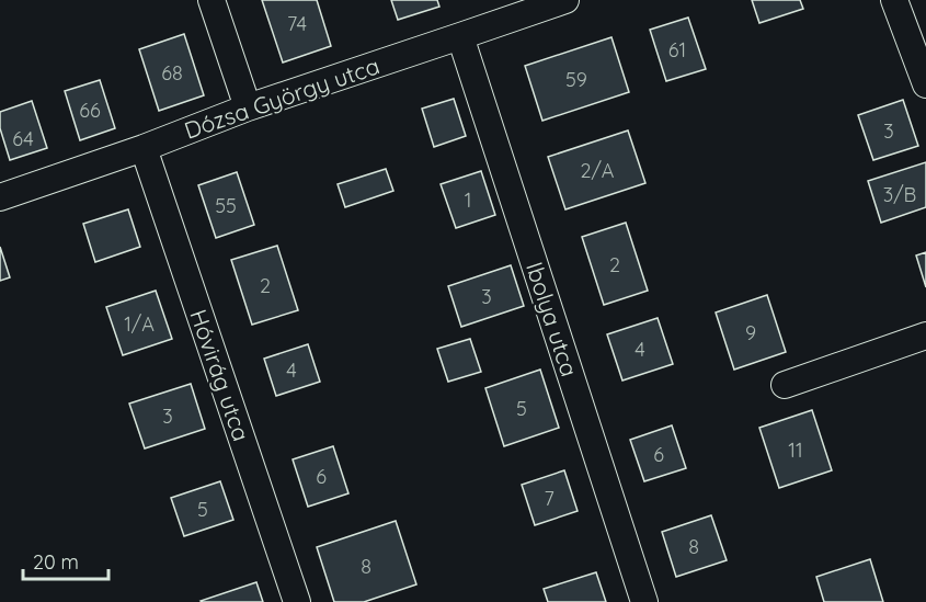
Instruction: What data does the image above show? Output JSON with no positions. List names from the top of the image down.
{
  "streets": {
    "street": ["Dózsa György utca", "Ibolya utca", "Hóvirág utca"]
  },
  "crossings": [
    ["Dózsa György utca", "Ibolya utca"],
    ["Dózsa György utca", "Hóvirág utca"]
  ],
  "house_numbers": [
    "74",
    "61",
    "68",
    "59",
    "66",
    "3",
    "64",
    "2/A",
    "3/B",
    "1",
    "55",
    "2",
    "2",
    "3",
    "1/A",
    "9",
    "4",
    "4",
    "5",
    "3",
    "11",
    "6",
    "6",
    "7",
    "5",
    "8",
    "8"
  ],
  "scale_bar": "20 m"
}
